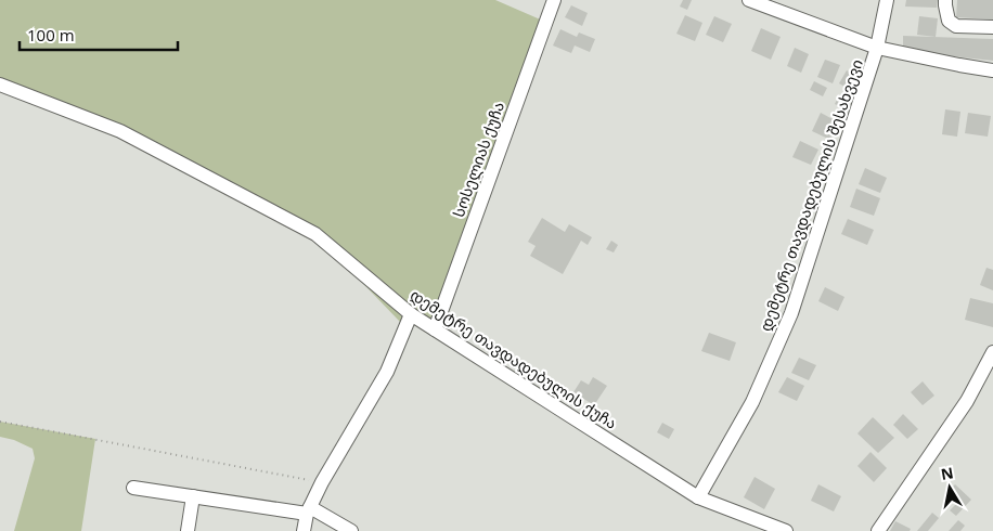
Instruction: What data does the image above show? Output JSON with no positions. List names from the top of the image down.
{
  "streets": {
    "street": ["სოსელიას ქუჩა", "დემეტრე თავდადებულის შესახვევი", "დემეტრე თავდადებულის ქუჩა"]
  },
  "crossings": [
    ["სოსელიას ქუჩა", "დემეტრე თავდადებულის ქუჩა"],
    ["დემეტრე თავდადებულის შესახვევი", "დემეტრე თავდადებულის ქუჩა"]
  ],
  "scale_bar": "100 m",
  "north": "top"
}
